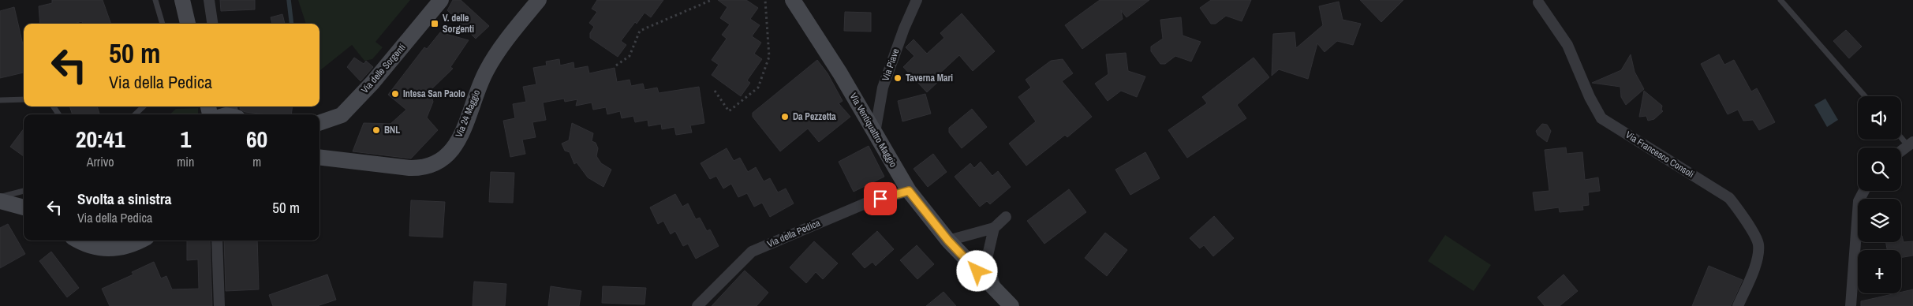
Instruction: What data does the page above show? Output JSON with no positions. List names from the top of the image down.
{
  "streets": {
    "main road": ["Via delle Sorgenti", "Via 24 Maggio", "Via Ventiquattro Maggio"],
    "street": ["Via Piave", "Via Francesco Consoli", "Via della Pedica"]
  },
  "crossings": [
    ["Via Piave", "Via Ventiquattro Maggio"],
    ["Via Ventiquattro Maggio", "Via della Pedica"]
  ],
  "places": {
    "transit": ["V. delle Sorgenti"],
    "other": [
      "Taverna Mari",
      "Intesa San Paolo",
      "Da Pezzetta",
      "BNL"
    ]
  },
  "page": {
    "turn": ["50 m", "Via della Pedica"],
    "map_buttons": "+",
    "eta": [
      "20:41",
      "Arrivo",
      "1",
      "min",
      "60",
      "m"
    ],
    "list": [
      {
        "name": "Svolta a sinistra",
        "note": "Via della Pedica",
        "value": "50 m"
      }
    ]
  }
}
